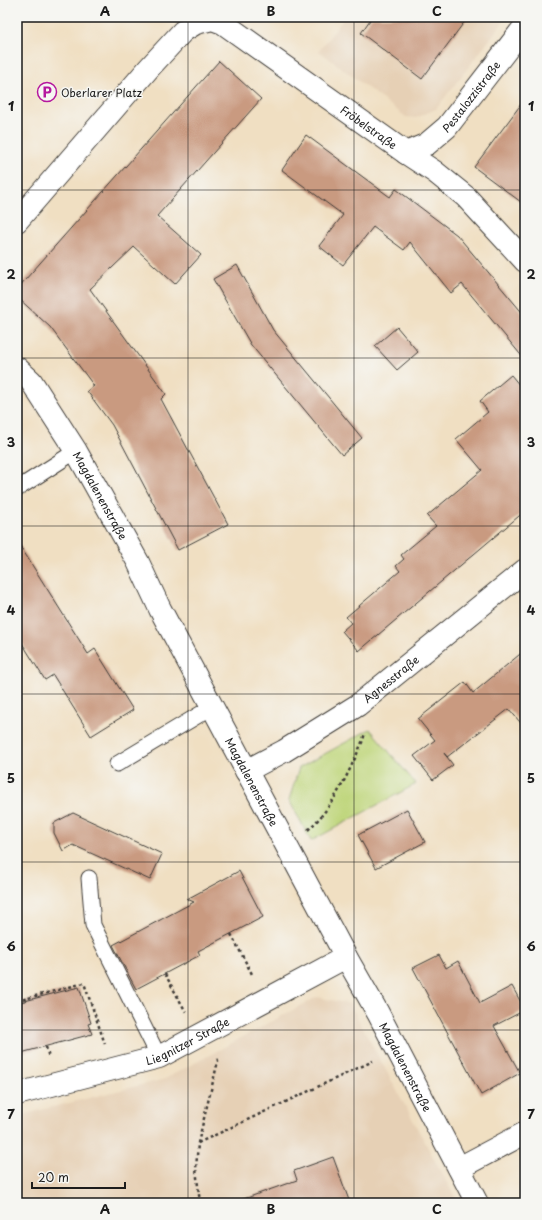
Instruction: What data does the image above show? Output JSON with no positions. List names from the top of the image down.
{
  "streets": {
    "street": [
      "Pestalozzistraße",
      "Fröbelstraße",
      "Magdalenenstraße",
      "Agnesstraße",
      "Liegnitzer Straße"
    ]
  },
  "crossings": [
    ["Pestalozzistraße", "Fröbelstraße"],
    ["Magdalenenstraße", "Agnesstraße"],
    ["Magdalenenstraße", "Liegnitzer Straße"]
  ],
  "places": {
    "parking": ["Oberlarer Platz"]
  },
  "scale_bar": "20 m",
  "grid": {
    "columns": ["A", "B", "C"],
    "rows": [
      "1",
      "2",
      "3",
      "4",
      "5",
      "6",
      "7"
    ]
  }
}
